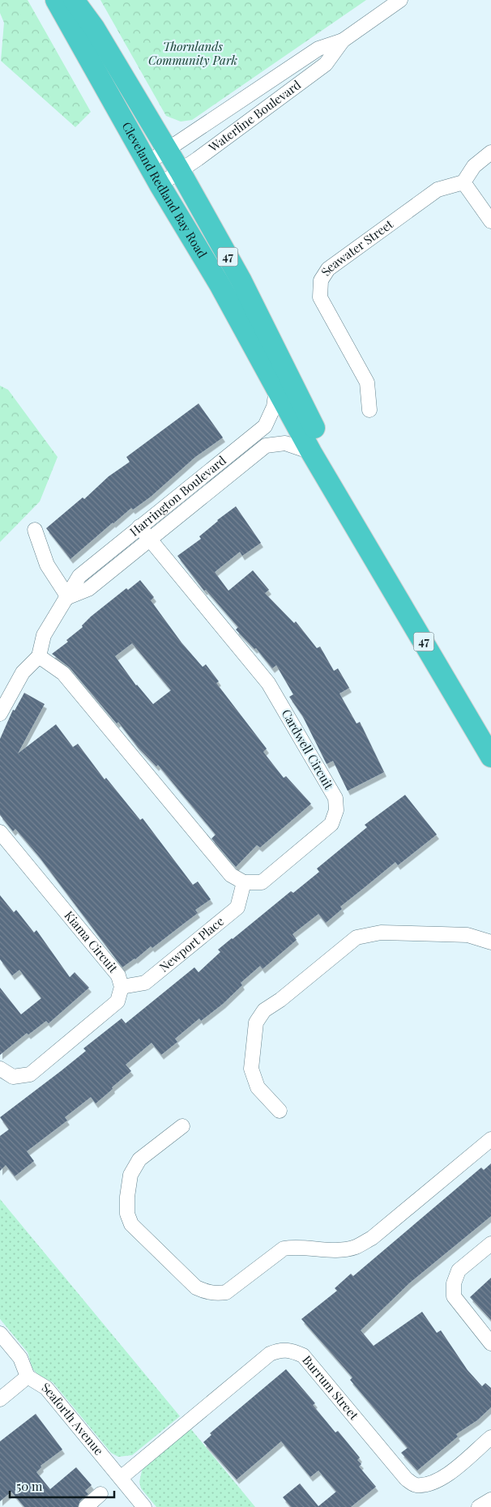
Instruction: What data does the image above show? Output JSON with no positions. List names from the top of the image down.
{
  "streets": {
    "highway": ["Cleveland Redland Bay Road", "47"],
    "street": [
      "Waterline Boulevard",
      "Seawater Street",
      "Harrington Boulevard",
      "Cardwell Circuit",
      "Kiama Circuit",
      "Newport Place",
      "Burrum Street",
      "Seaforth Avenue"
    ]
  },
  "crossings": [
    ["Waterline Boulevard", "Cleveland Redland Bay Road"],
    ["Cleveland Redland Bay Road", "Harrington Boulevard"],
    ["Harrington Boulevard", "Cardwell Circuit"],
    ["Cardwell Circuit", "Newport Place"],
    ["Kiama Circuit", "Newport Place"],
    ["Burrum Street", "Seaforth Avenue"]
  ],
  "parks": ["Thornlands Community Park"],
  "scale_bar": "50 m"
}
